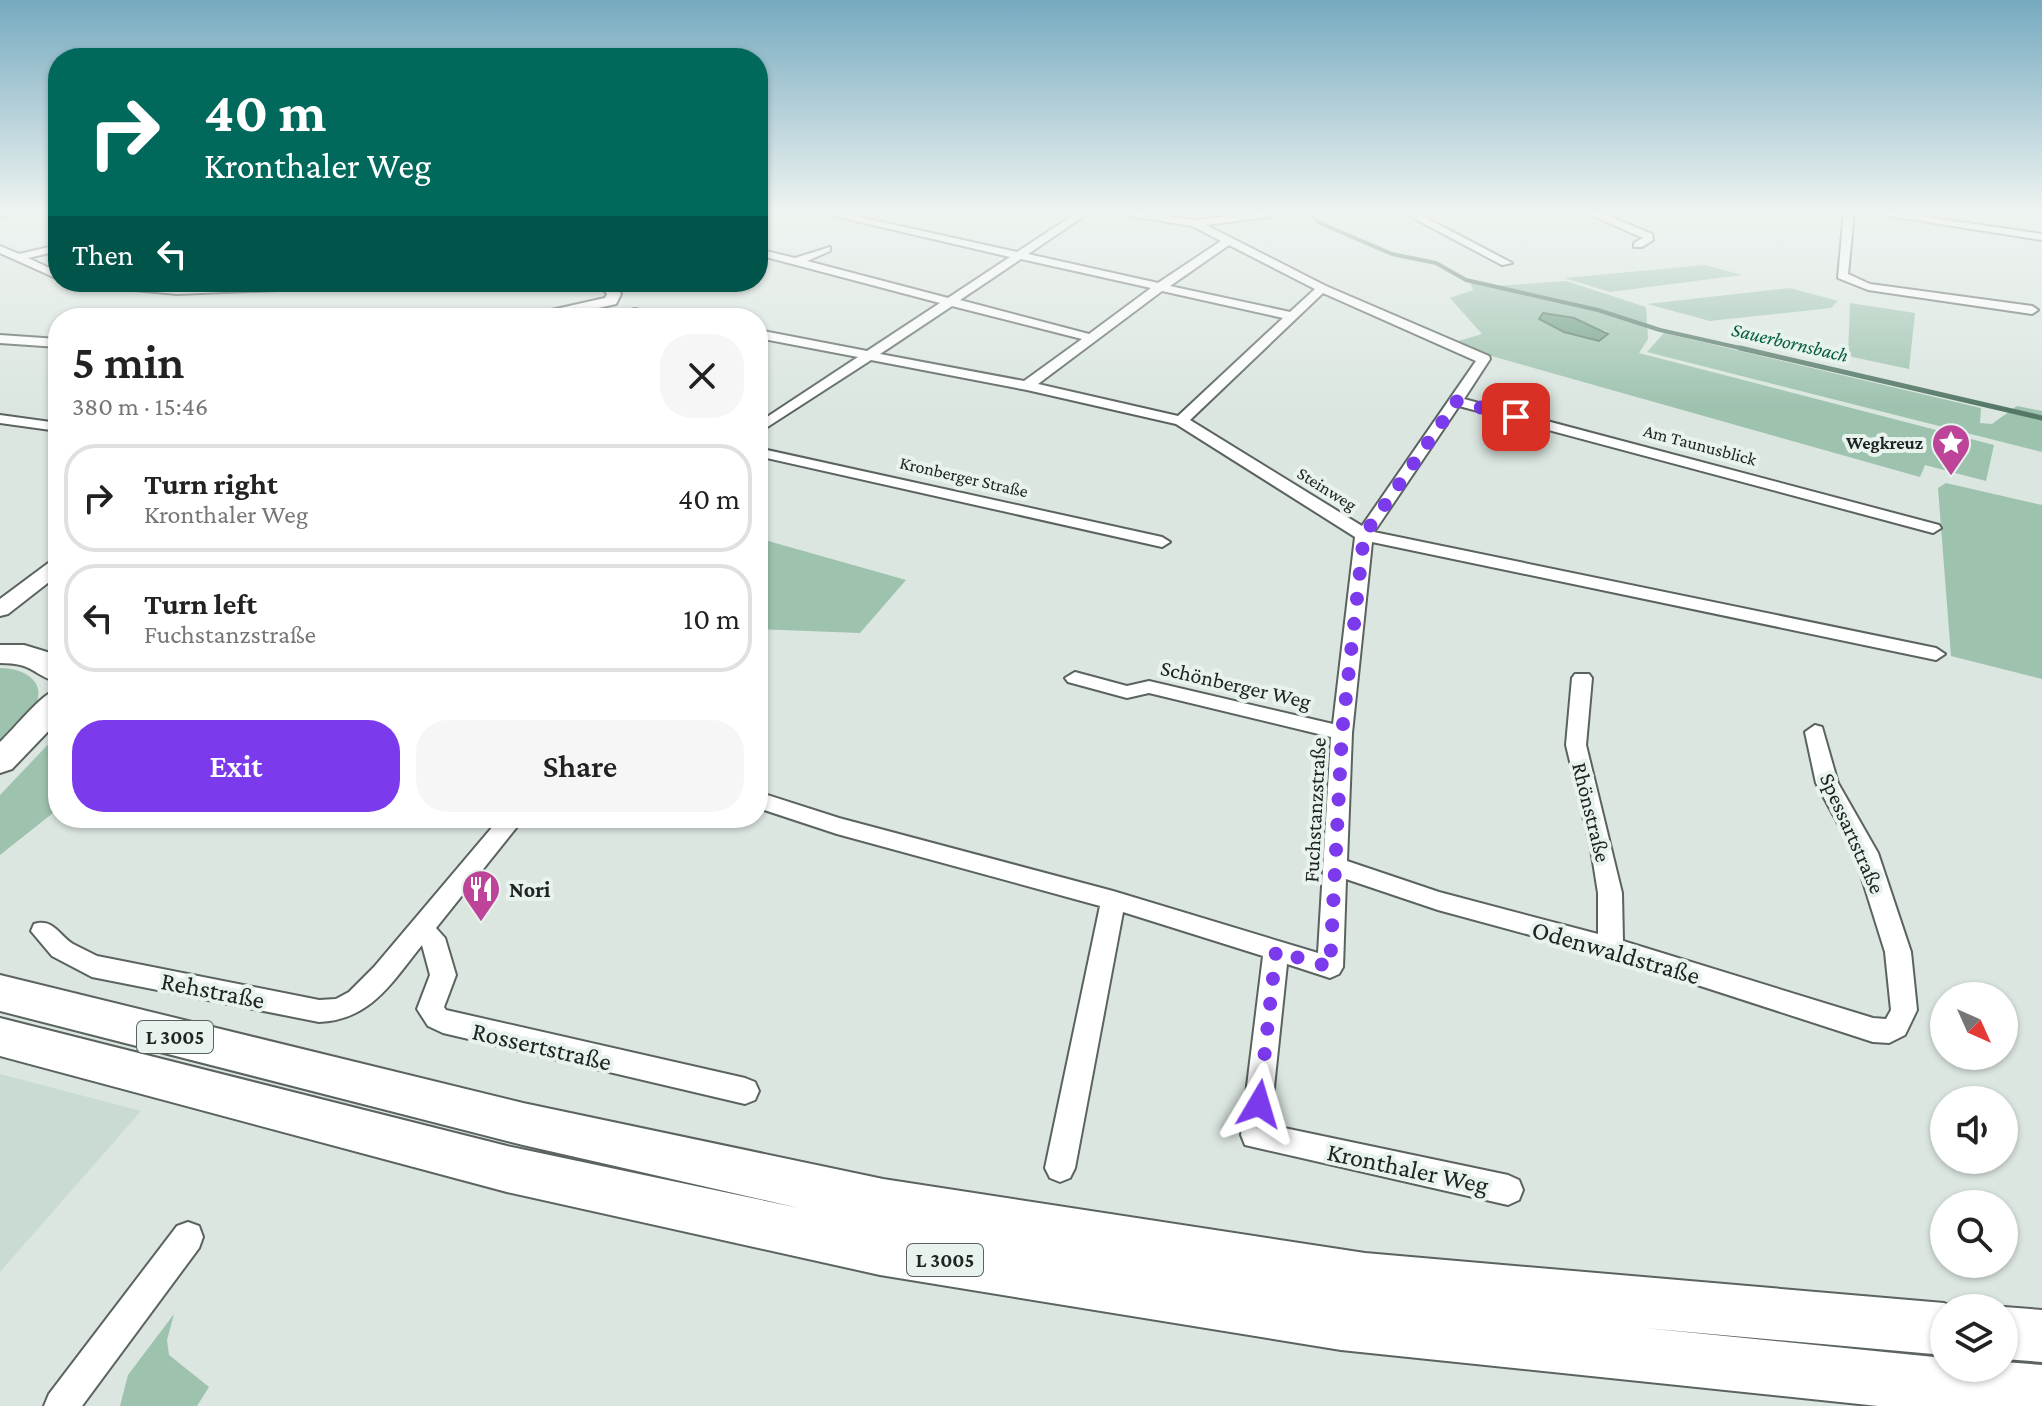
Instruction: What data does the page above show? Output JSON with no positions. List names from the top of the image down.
{
  "streets": {
    "highway": ["L 3005"],
    "street": [
      "Am Taunusblick",
      "Kronberger Straße",
      "Steinweg",
      "Schönberger Weg",
      "Fuchstanzstraße",
      "Rhönstraße",
      "Spessartstraße",
      "Odenwaldstraße",
      "Rehstraße",
      "Rossertstraße",
      "Kronthaler Weg"
    ]
  },
  "crossings": [
    ["Am Taunusblick", "Fuchstanzstraße"],
    ["Steinweg", "Fuchstanzstraße"],
    ["Schönberger Weg", "Fuchstanzstraße"],
    ["Fuchstanzstraße", "Odenwaldstraße"],
    ["Fuchstanzstraße", "Kronthaler Weg"],
    ["Rhönstraße", "Odenwaldstraße"],
    ["Spessartstraße", "Odenwaldstraße"],
    ["Rehstraße", "Rossertstraße"]
  ],
  "water": ["Sauerbornsbach"],
  "places": {
    "place": ["Wegkreuz"],
    "restaurant": ["Nori"]
  },
  "north": "bottom right",
  "page": {
    "turn": ["40 m", "Kronthaler Weg"],
    "then": "Then",
    "heading": ["5 min", "380 m · 15:46"],
    "list": [
      {
        "name": "Turn right",
        "note": "Kronthaler Weg",
        "value": "40 m"
      },
      {
        "name": "Turn left",
        "note": "Fuchstanzstraße",
        "value": "10 m"
      }
    ],
    "buttons": ["Exit", "Share"]
  }
}
